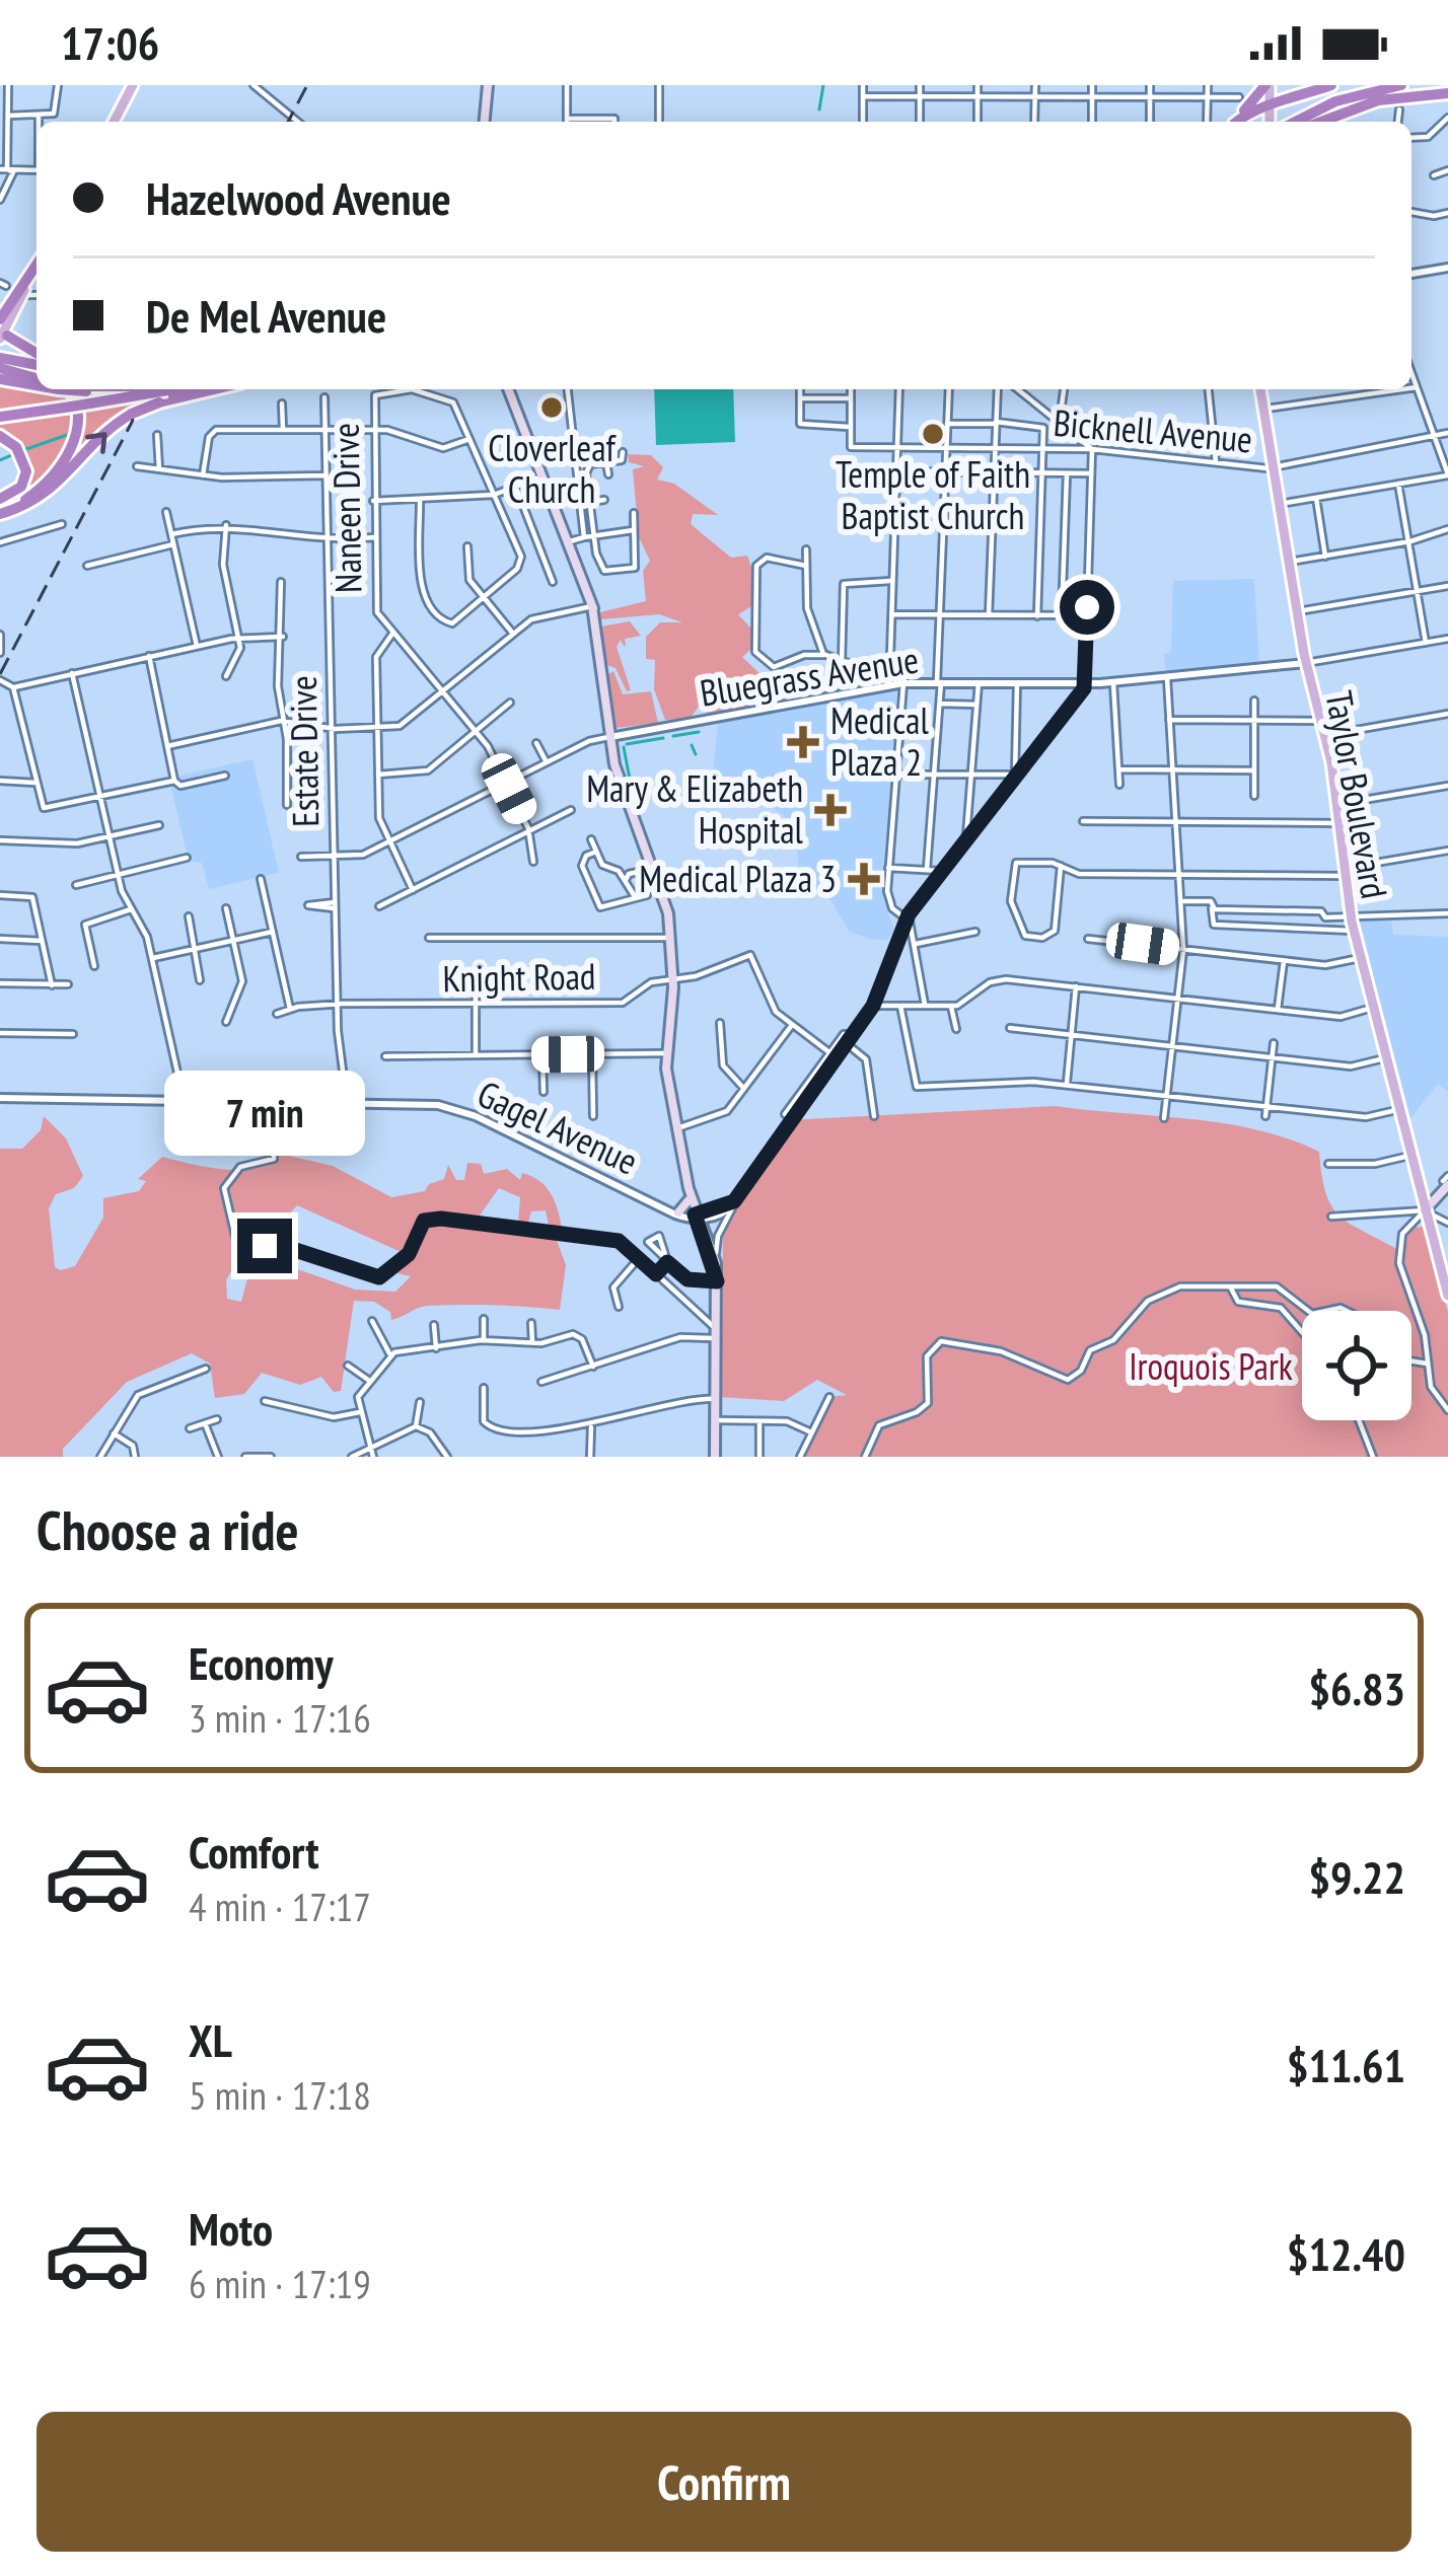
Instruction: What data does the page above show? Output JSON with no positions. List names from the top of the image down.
{
  "streets": {
    "main road": ["Taylor Boulevard"],
    "street": [
      "Bicknell Avenue",
      "Naneen Drive",
      "Bluegrass Avenue",
      "Estate Drive",
      "Knight Road",
      "Gagel Avenue"
    ]
  },
  "crossings": [
    ["Bicknell Avenue", "Taylor Boulevard"],
    ["Bluegrass Avenue", "Taylor Boulevard"],
    ["Estate Drive", "Knight Road"],
    ["Estate Drive", "Gagel Avenue"]
  ],
  "parks": ["Iroquois Park"],
  "places": {
    "other": ["Cloverleaf Church", "Temple of Faith Baptist Church"],
    "health": ["Medical Plaza 2", "Mary & Elizabeth Hospital", "Medical Plaza 3"]
  },
  "page": {
    "status": "17:06",
    "banner": ["Hazelwood Avenue", "De Mel Avenue"],
    "bubble": "7 min",
    "heading": "Choose a ride",
    "list": [
      {
        "name": "Economy",
        "note": "3 min · 17:16",
        "value": "$6.83"
      },
      {
        "name": "Comfort",
        "note": "4 min · 17:17",
        "value": "$9.22"
      },
      {
        "name": "XL",
        "note": "5 min · 17:18",
        "value": "$11.61"
      },
      {
        "name": "Moto",
        "note": "6 min · 17:19",
        "value": "$12.40"
      }
    ],
    "buttons": "Confirm"
  }
}
